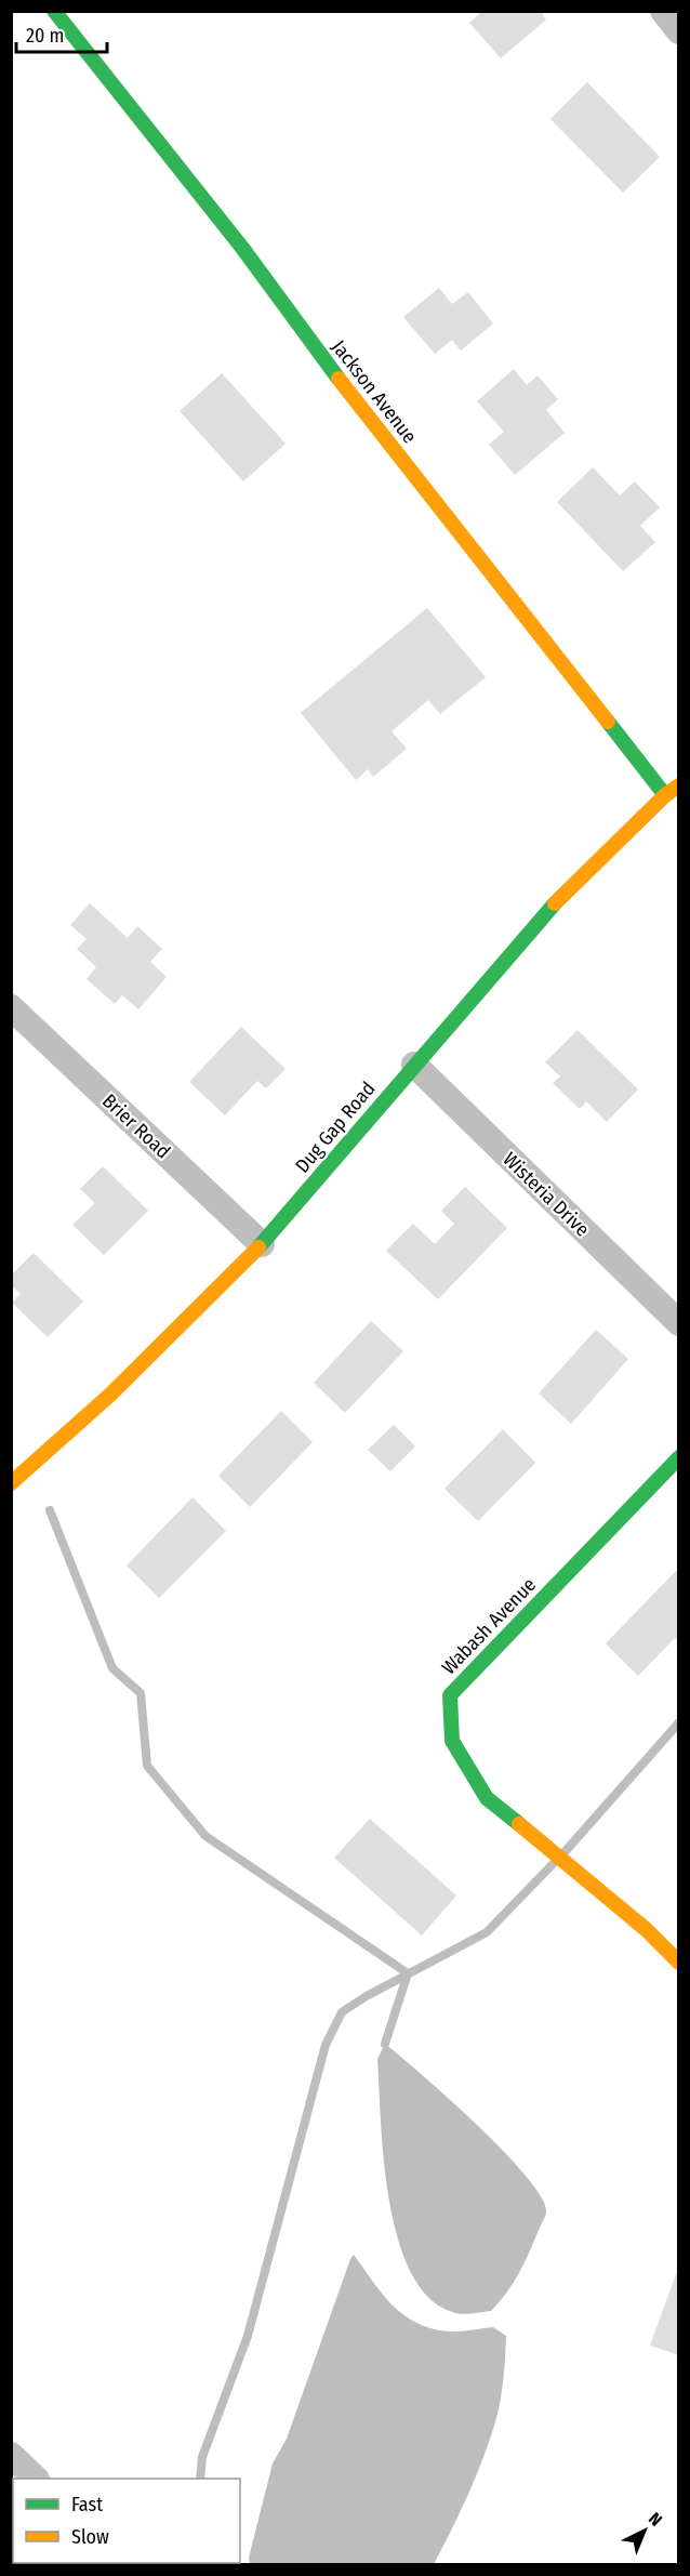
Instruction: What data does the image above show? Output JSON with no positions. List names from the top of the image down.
{
  "streets": {
    "street": [
      "Jackson Avenue",
      "Brier Road",
      "Dug Gap Road",
      "Wisteria Drive",
      "Wabash Avenue"
    ]
  },
  "crossings": [
    ["Jackson Avenue", "Dug Gap Road"],
    ["Brier Road", "Dug Gap Road"],
    ["Dug Gap Road", "Wisteria Drive"]
  ],
  "legend": ["Fast", "Slow"],
  "scale_bar": "20 m",
  "north": "top right"
}
